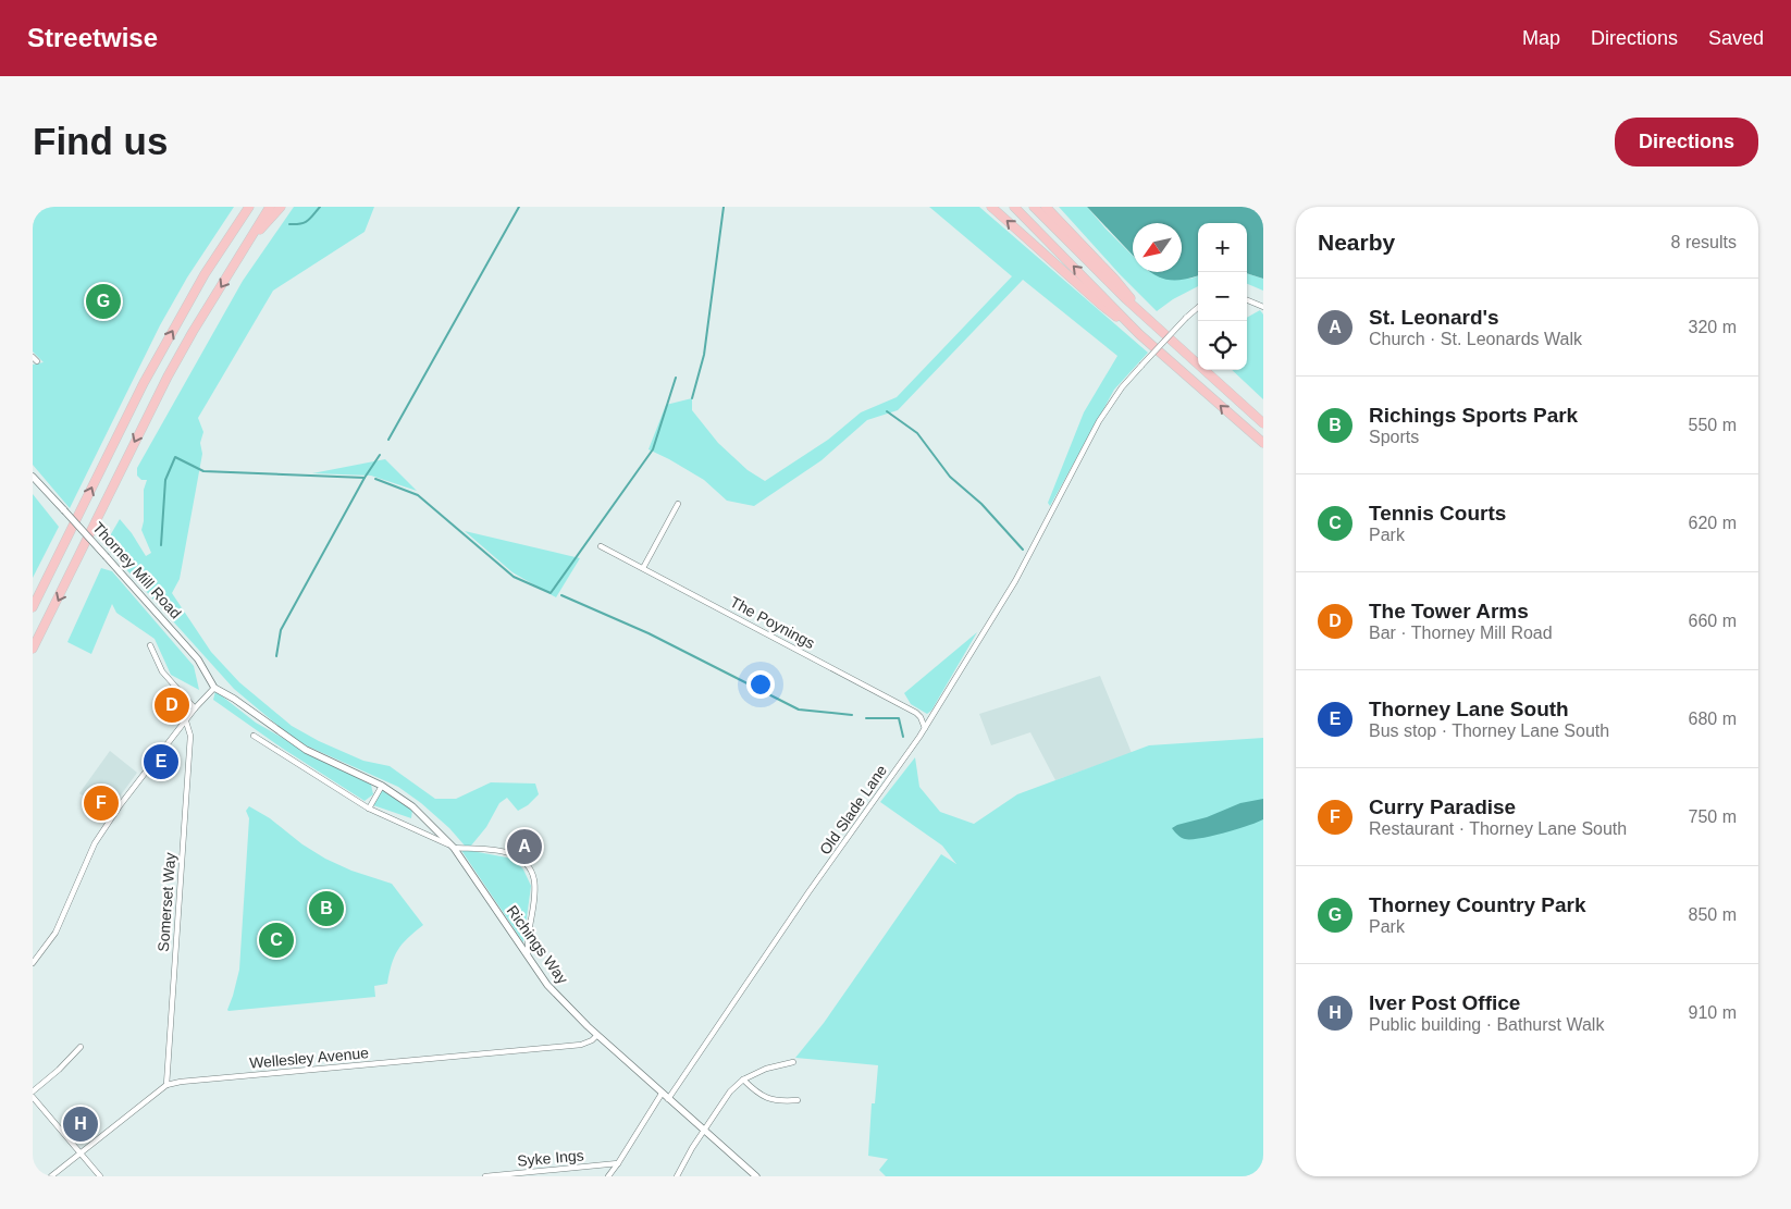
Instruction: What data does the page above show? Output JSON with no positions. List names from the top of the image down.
{
  "streets": {
    "street": [
      "Thorney Mill Road",
      "The Poynings",
      "Old Slade Lane",
      "Somerset Way",
      "Richings Way",
      "Wellesley Avenue",
      "Syke Ings"
    ]
  },
  "crossings": [
    ["Thorney Mill Road", "Richings Way"],
    ["The Poynings", "Old Slade Lane"],
    ["Old Slade Lane", "Richings Way"],
    ["Somerset Way", "Wellesley Avenue"],
    ["Richings Way", "Wellesley Avenue"]
  ],
  "north": "bottom left",
  "page": {
    "header": "Streetwise",
    "nav": ["Map", "Directions", "Saved"],
    "buttons": "Directions",
    "title": "Find us",
    "heading": ["Nearby", "8 results"],
    "map_buttons": ["+", "−"],
    "list": [
      {
        "mark": "A",
        "name": "St. Leonard's",
        "note": "Church · St. Leonards Walk",
        "value": "320 m"
      },
      {
        "mark": "B",
        "name": "Richings Sports Park",
        "note": "Sports",
        "value": "550 m"
      },
      {
        "mark": "C",
        "name": "Tennis Courts",
        "note": "Park",
        "value": "620 m"
      },
      {
        "mark": "D",
        "name": "The Tower Arms",
        "note": "Bar · Thorney Mill Road",
        "value": "660 m"
      },
      {
        "mark": "E",
        "name": "Thorney Lane South",
        "note": "Bus stop · Thorney Lane South",
        "value": "680 m"
      },
      {
        "mark": "F",
        "name": "Curry Paradise",
        "note": "Restaurant · Thorney Lane South",
        "value": "750 m"
      },
      {
        "mark": "G",
        "name": "Thorney Country Park",
        "note": "Park",
        "value": "850 m"
      },
      {
        "mark": "H",
        "name": "Iver Post Office",
        "note": "Public building · Bathurst Walk",
        "value": "910 m"
      }
    ],
    "pins": [
      "G",
      "D",
      "E",
      "F",
      "A",
      "B",
      "C",
      "H"
    ]
  }
}
